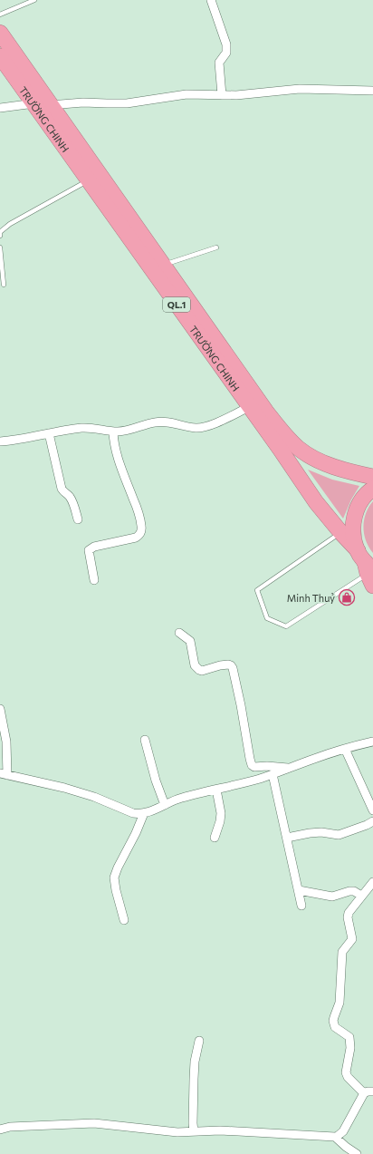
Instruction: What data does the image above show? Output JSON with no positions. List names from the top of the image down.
{
  "streets": {
    "highway": ["TRƯỜNG CHINH", "QL.1"]
  },
  "places": {
    "shop": ["Minh Thuỷ"]
  }
}
